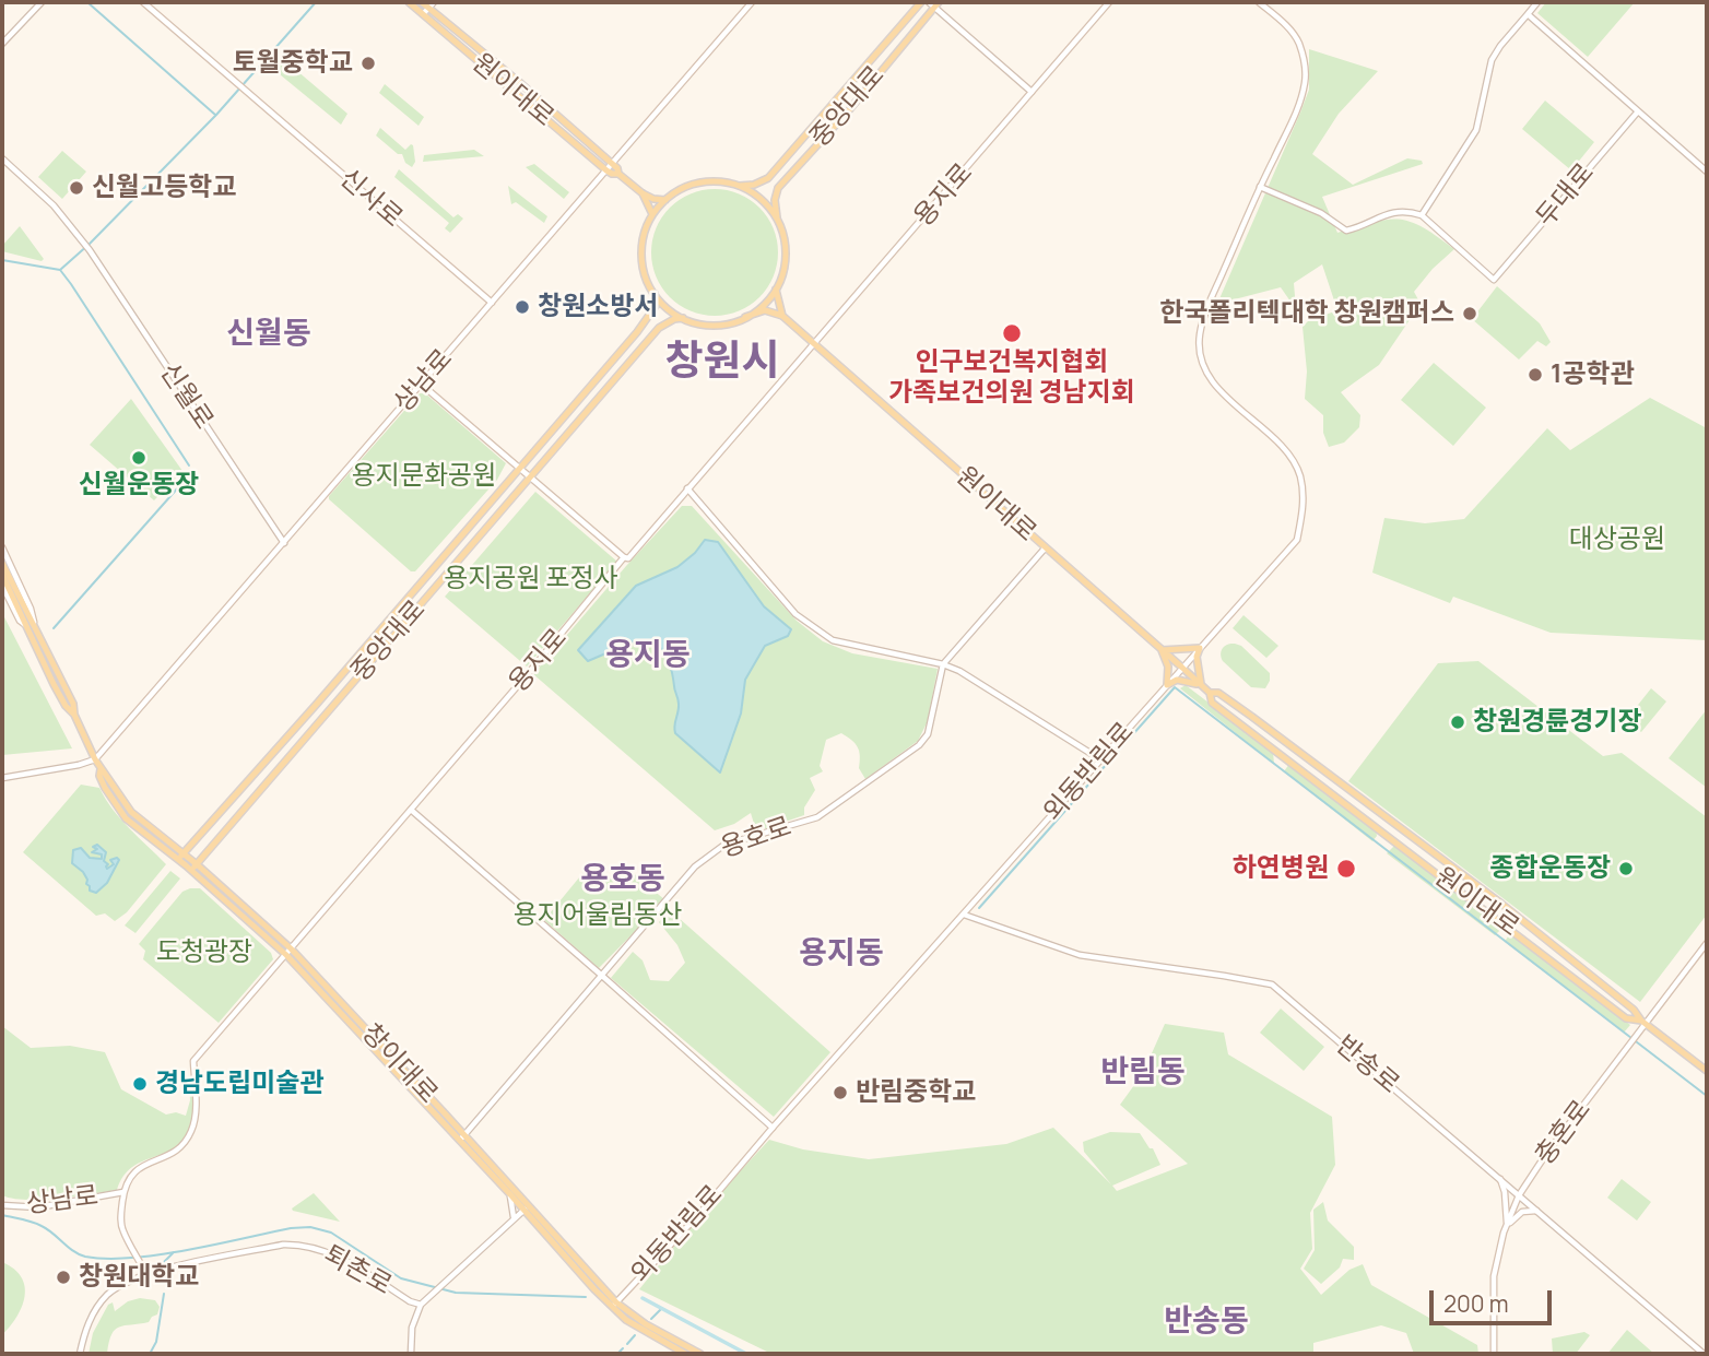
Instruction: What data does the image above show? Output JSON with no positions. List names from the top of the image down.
{
  "streets": {
    "main road": [
      "원이대로",
      "중앙대로",
      "용지로",
      "두대로",
      "신사로",
      "상남로",
      "신월로",
      "외동반림로",
      "용호로",
      "창이대로",
      "반송로",
      "충혼로",
      "퇴촌로"
    ]
  },
  "crossings": [
    ["원이대로", "중앙대로"],
    ["원이대로", "용지로"],
    ["원이대로", "상남로"],
    ["원이대로", "외동반림로"],
    ["원이대로", "용호로"],
    ["원이대로", "충혼로"],
    ["중앙대로", "창이대로"],
    ["용지로", "상남로"],
    ["용지로", "창이대로"],
    ["신사로", "상남로"],
    ["상남로", "신월로"],
    ["상남로", "창이대로"],
    ["외동반림로", "창이대로"],
    ["외동반림로", "반송로"],
    ["용호로", "창이대로"],
    ["반송로", "충혼로"]
  ],
  "districts": [
    "신월동",
    "창원시",
    "용지동",
    "용호동",
    "용지동",
    "반림동",
    "반송동"
  ],
  "parks": [
    "용지문화공원",
    "대상공원",
    "용지공원 포정사",
    "용지어울림동산",
    "도청광장"
  ],
  "places": [
    "토월중학교",
    "신월고등학교",
    "창원소방서",
    "한국폴리텍대학 창원캠퍼스",
    "인구보건복지협회 가족보건의원 경남지회",
    "1공학관",
    "신월운동장",
    "창원경륜경기장",
    "하연병원",
    "종합운동장",
    "경남도립미술관",
    "반림중학교",
    "창원대학교"
  ],
  "scale_bar": "200 m"
}
